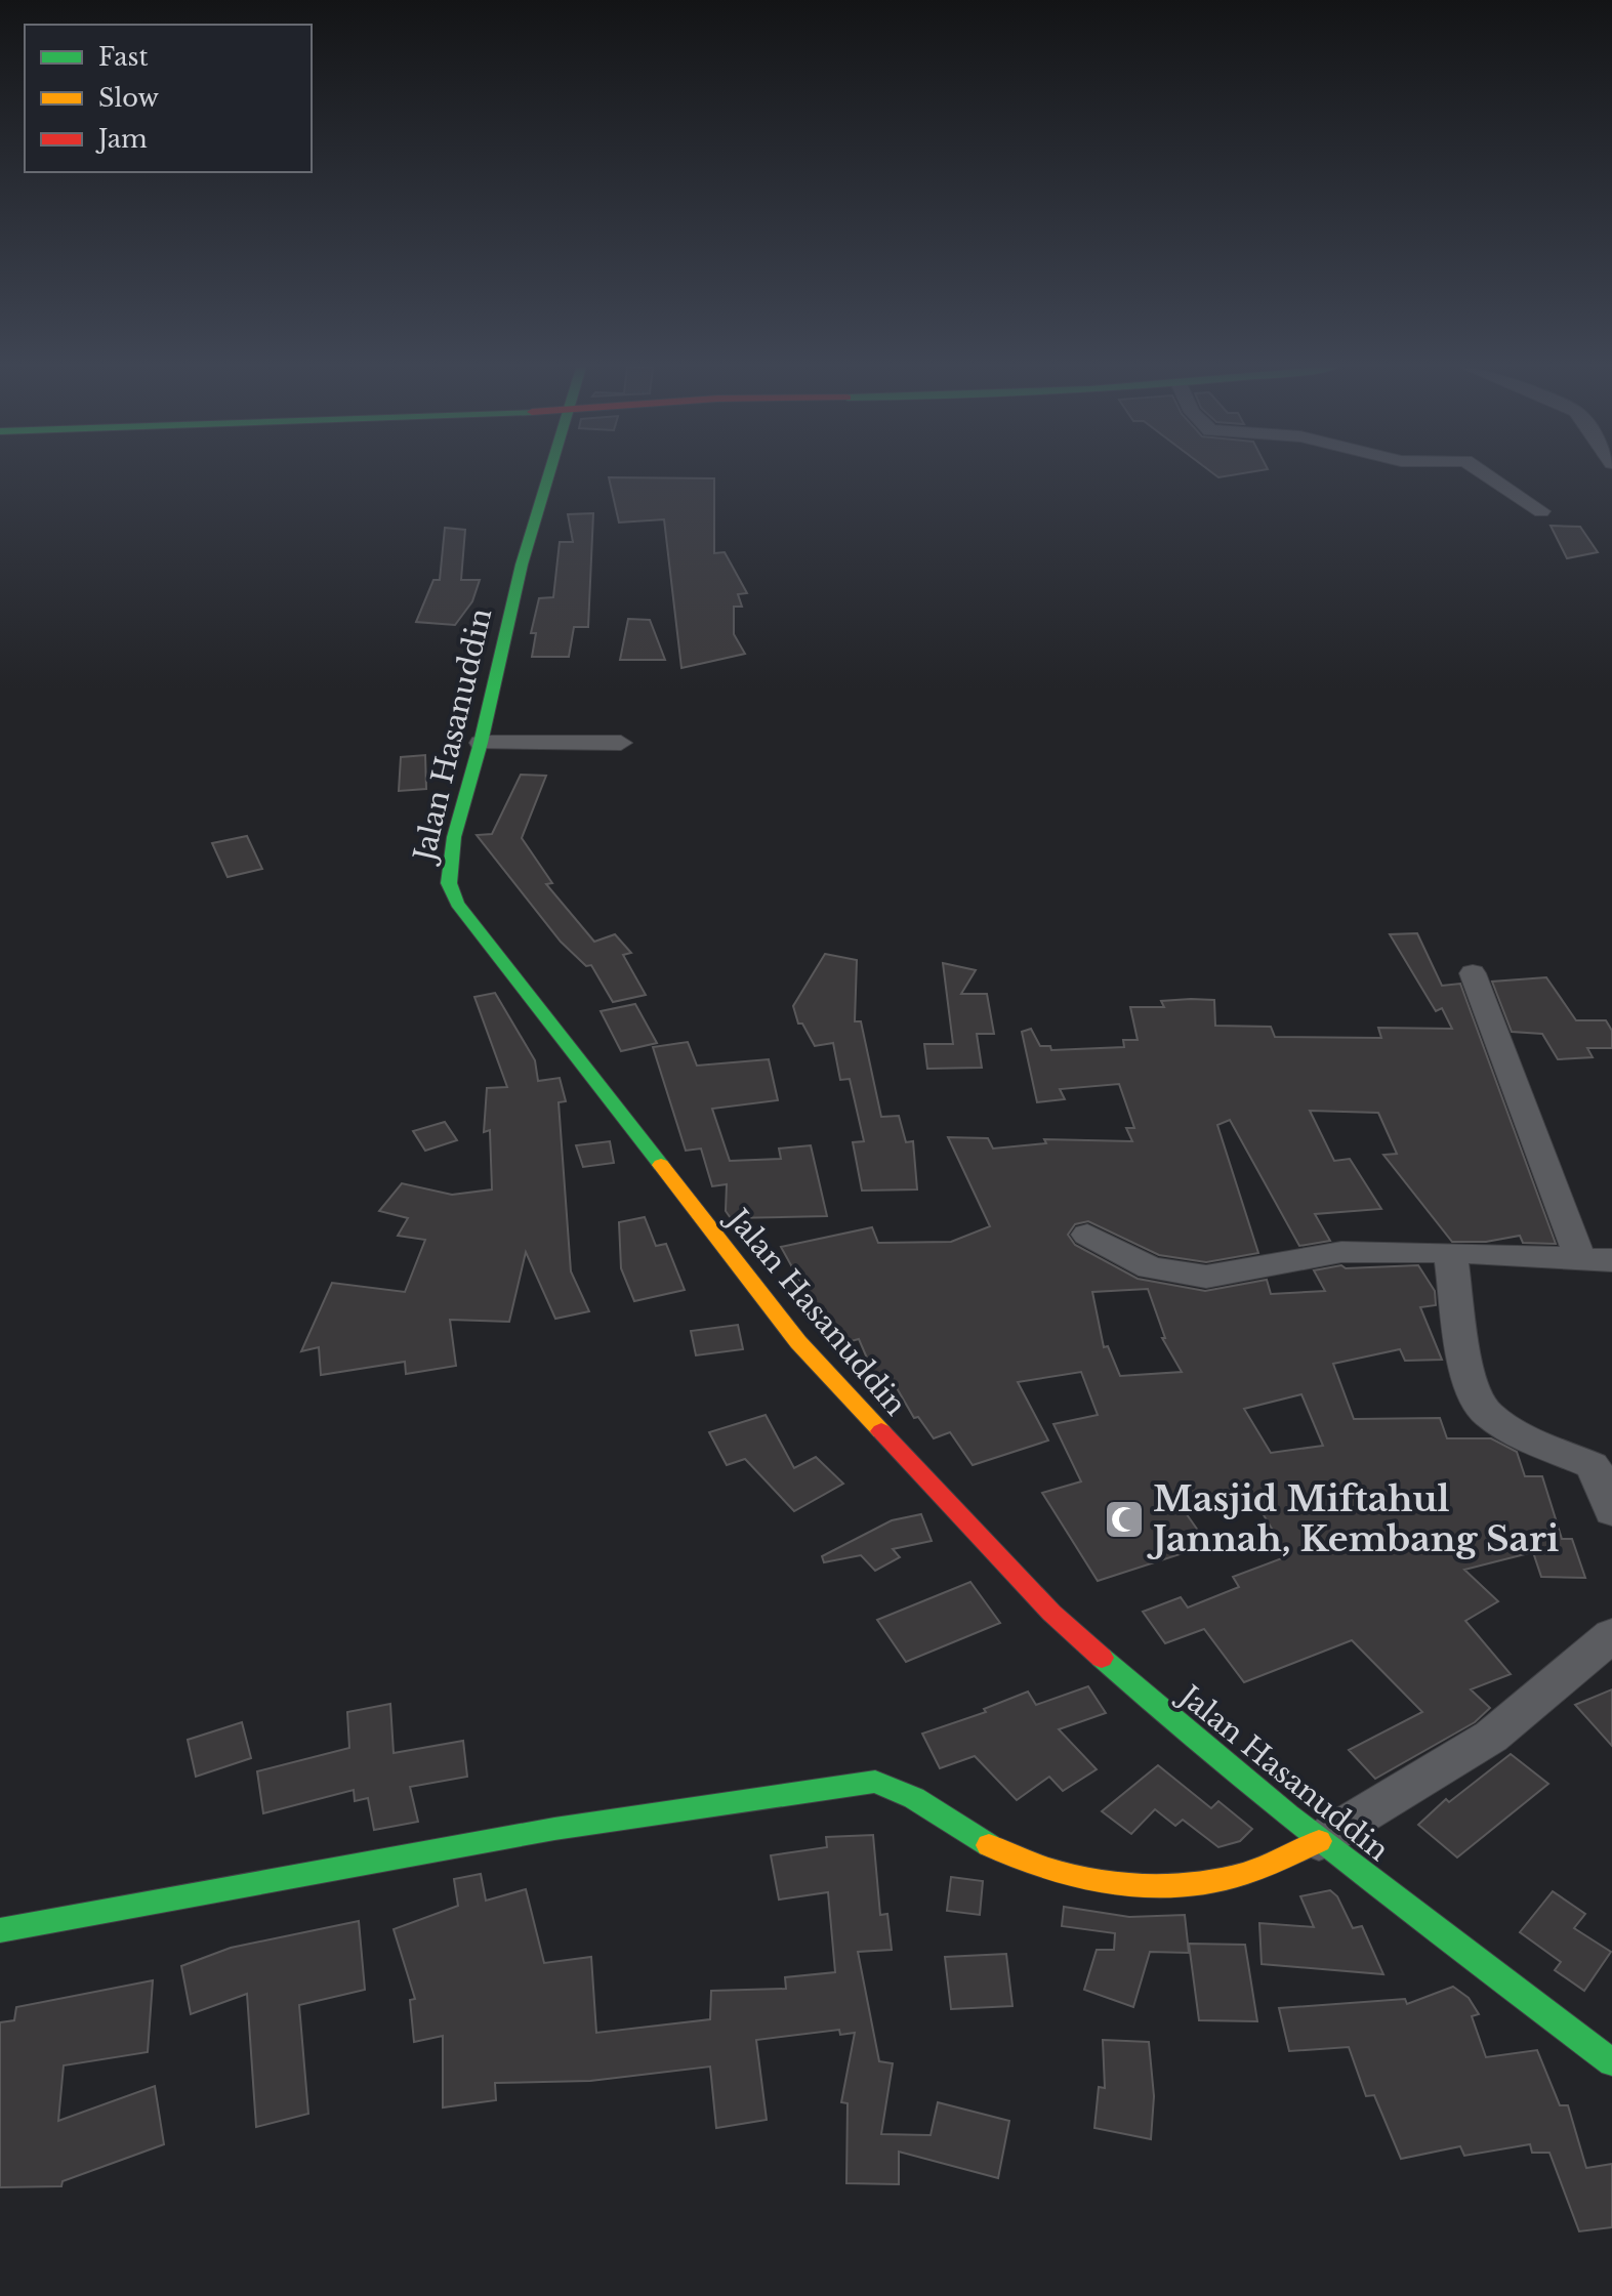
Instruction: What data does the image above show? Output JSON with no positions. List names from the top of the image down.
{
  "streets": {
    "street": ["Jalan Hasanuddin"]
  },
  "places": {
    "mosque": ["Masjid Miftahul Jannah, Kembang Sari"]
  },
  "legend": ["Fast", "Slow", "Jam"]
}
